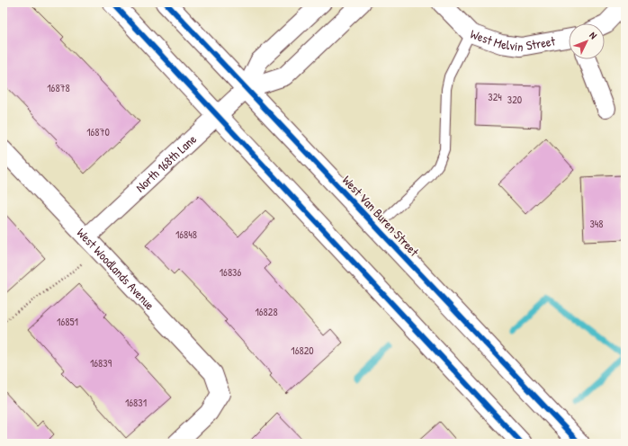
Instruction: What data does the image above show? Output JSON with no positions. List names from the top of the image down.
{
  "streets": {
    "main road": ["West Van Buren Street"],
    "street": ["West Melvin Street", "North 168th Lane", "West Woodlands Avenue"]
  },
  "crossings": [
    ["North 168th Lane", "West Van Buren Street"],
    ["North 168th Lane", "West Woodlands Avenue"]
  ],
  "house_numbers": [
    "16878",
    "324",
    "320",
    "16870",
    "348",
    "16848",
    "16836",
    "16828",
    "16851",
    "16820",
    "16839",
    "16831"
  ],
  "north": "top right"
}
